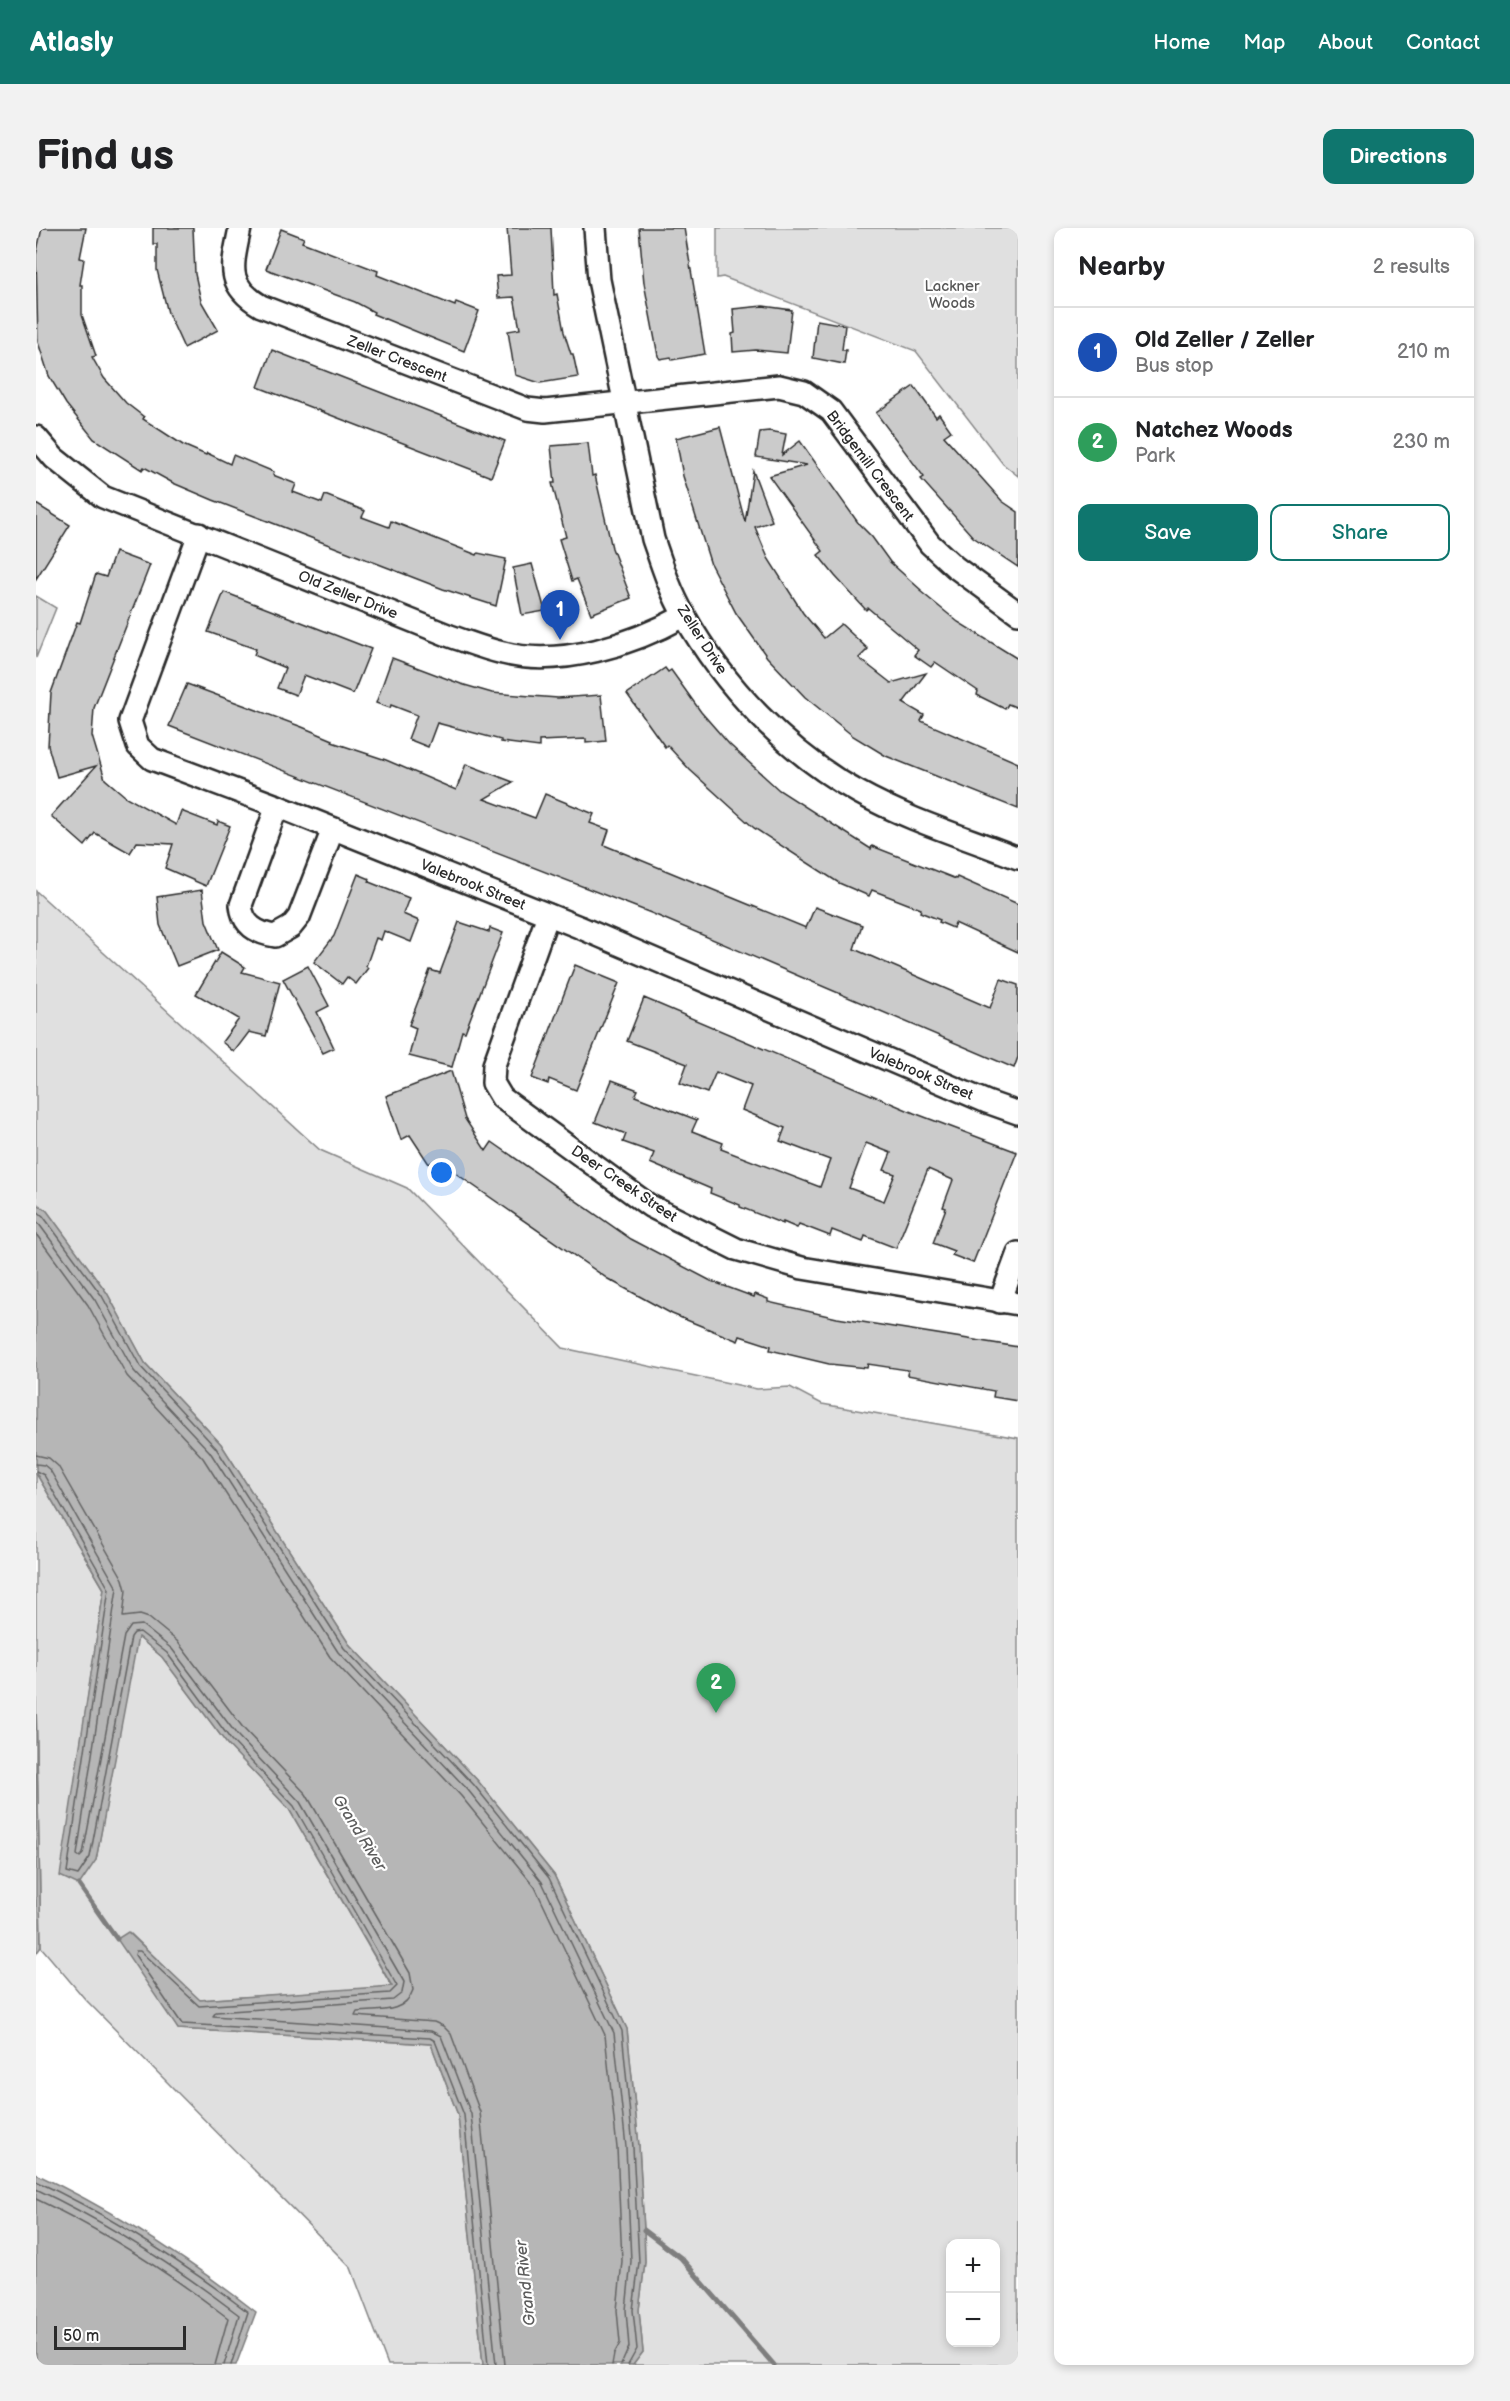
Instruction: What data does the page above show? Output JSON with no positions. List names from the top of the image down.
{
  "streets": {
    "street": [
      "Zeller Crescent",
      "Bridgemill Crescent",
      "Old Zeller Drive",
      "Zeller Drive",
      "Valebrook Street",
      "Deer Creek Street"
    ]
  },
  "crossings": [
    ["Zeller Crescent", "Bridgemill Crescent"],
    ["Zeller Crescent", "Zeller Drive"],
    ["Bridgemill Crescent", "Zeller Drive"],
    ["Old Zeller Drive", "Zeller Drive"],
    ["Old Zeller Drive", "Valebrook Street"],
    ["Valebrook Street", "Deer Creek Street"]
  ],
  "water": ["Grand River"],
  "parks": ["Lackner Woods"],
  "scale_bar": "50 m",
  "page": {
    "header": "Atlasly",
    "nav": [
      "Home",
      "Map",
      "About",
      "Contact"
    ],
    "buttons": [
      "Directions",
      ["Save", "Share"]
    ],
    "title": "Find us",
    "heading": ["Nearby", "2 results"],
    "list": [
      {
        "mark": "1",
        "name": "Old Zeller / Zeller",
        "note": "Bus stop",
        "value": "210 m"
      },
      {
        "mark": "2",
        "name": "Natchez Woods",
        "note": "Park",
        "value": "230 m"
      }
    ],
    "pins": ["1", "2"],
    "map_buttons": ["+", "−"],
    "scale": "50 m"
  }
}
